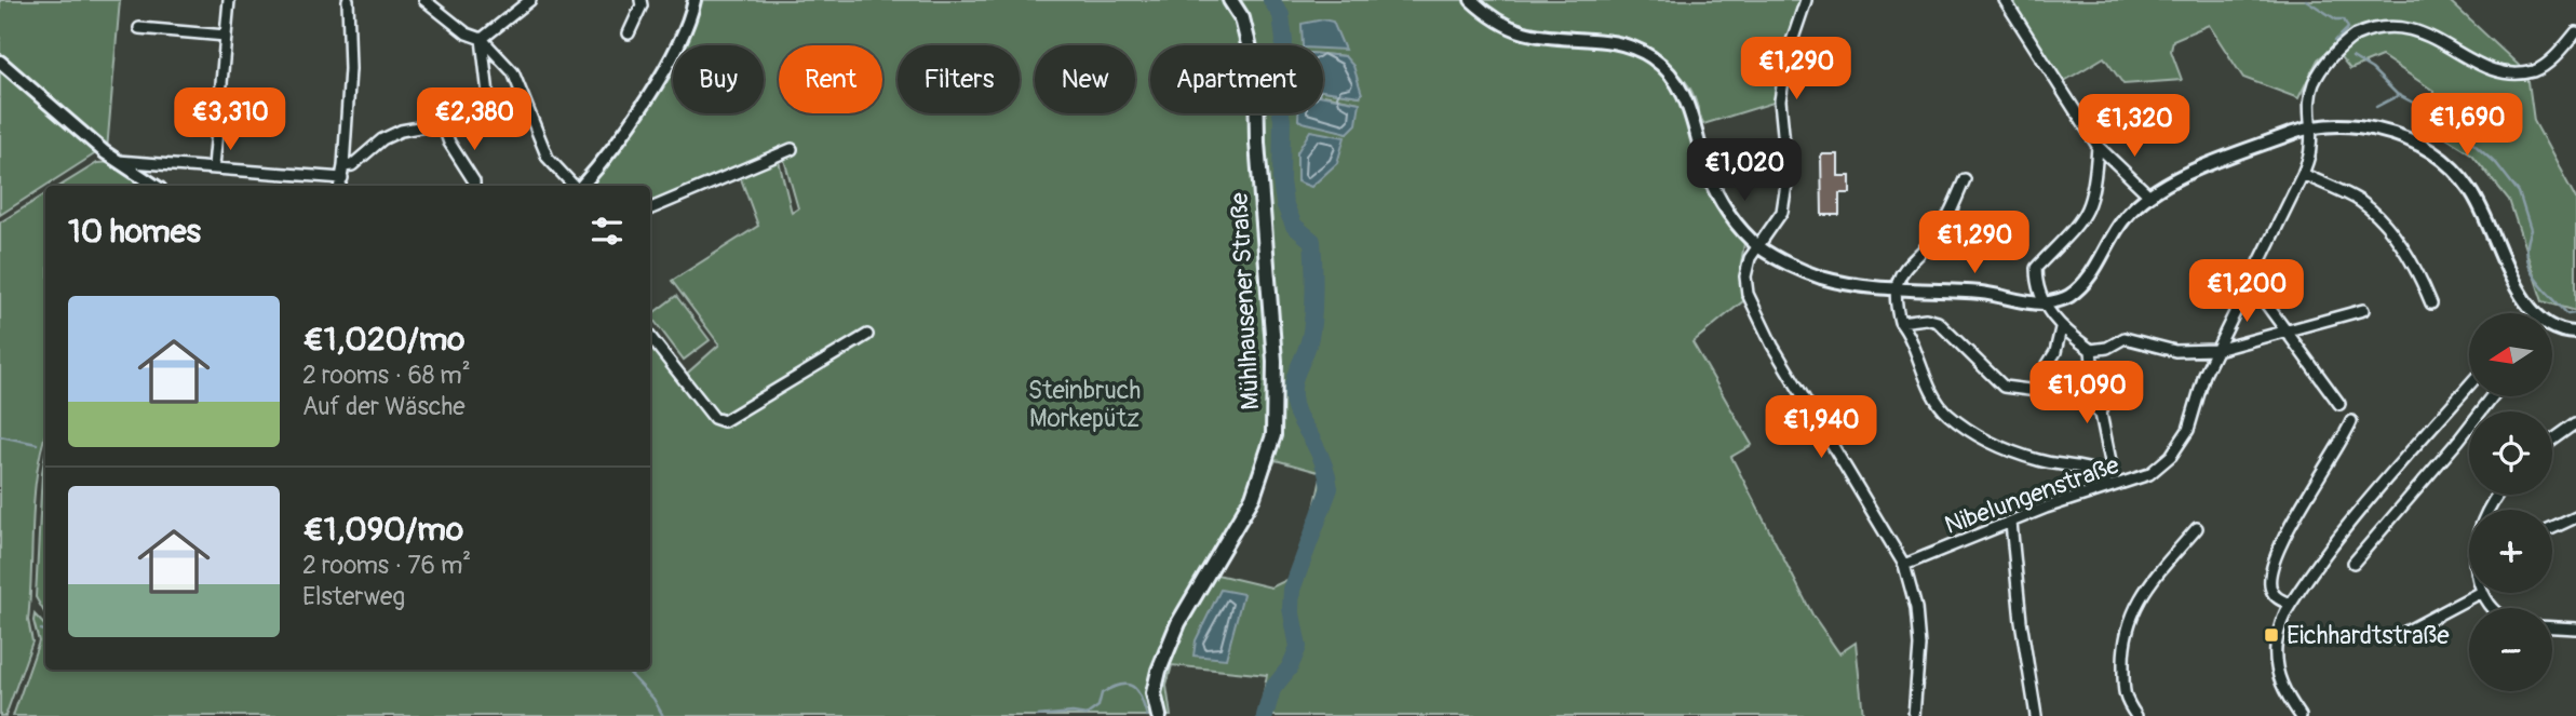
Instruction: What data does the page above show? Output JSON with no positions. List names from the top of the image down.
{
  "streets": {
    "main road": ["Mühlhausener Straße"],
    "street": ["Nibelungenstraße"]
  },
  "parks": ["Steinbruch Morkepütz"],
  "places": {
    "transit": ["Eichhardtstraße"]
  },
  "north": "left",
  "page": {
    "price": [
      "€1,290",
      "€3,310",
      "€2,380",
      "€1,690",
      "€1,320",
      "€1,020",
      "€1,290",
      "€1,200",
      "€1,090",
      "€1,940"
    ],
    "chip": [
      "Buy",
      "Rent",
      "Filters",
      "New",
      "Apartment"
    ],
    "heading": "10 homes",
    "list": [
      {
        "name": "€1,020/mo",
        "note": "2 rooms · 68 m² · Auf der Wäsche"
      },
      {
        "name": "€1,090/mo",
        "note": "2 rooms · 76 m² · Elsterweg"
      }
    ],
    "map_buttons": ["+", "−"]
  }
}
